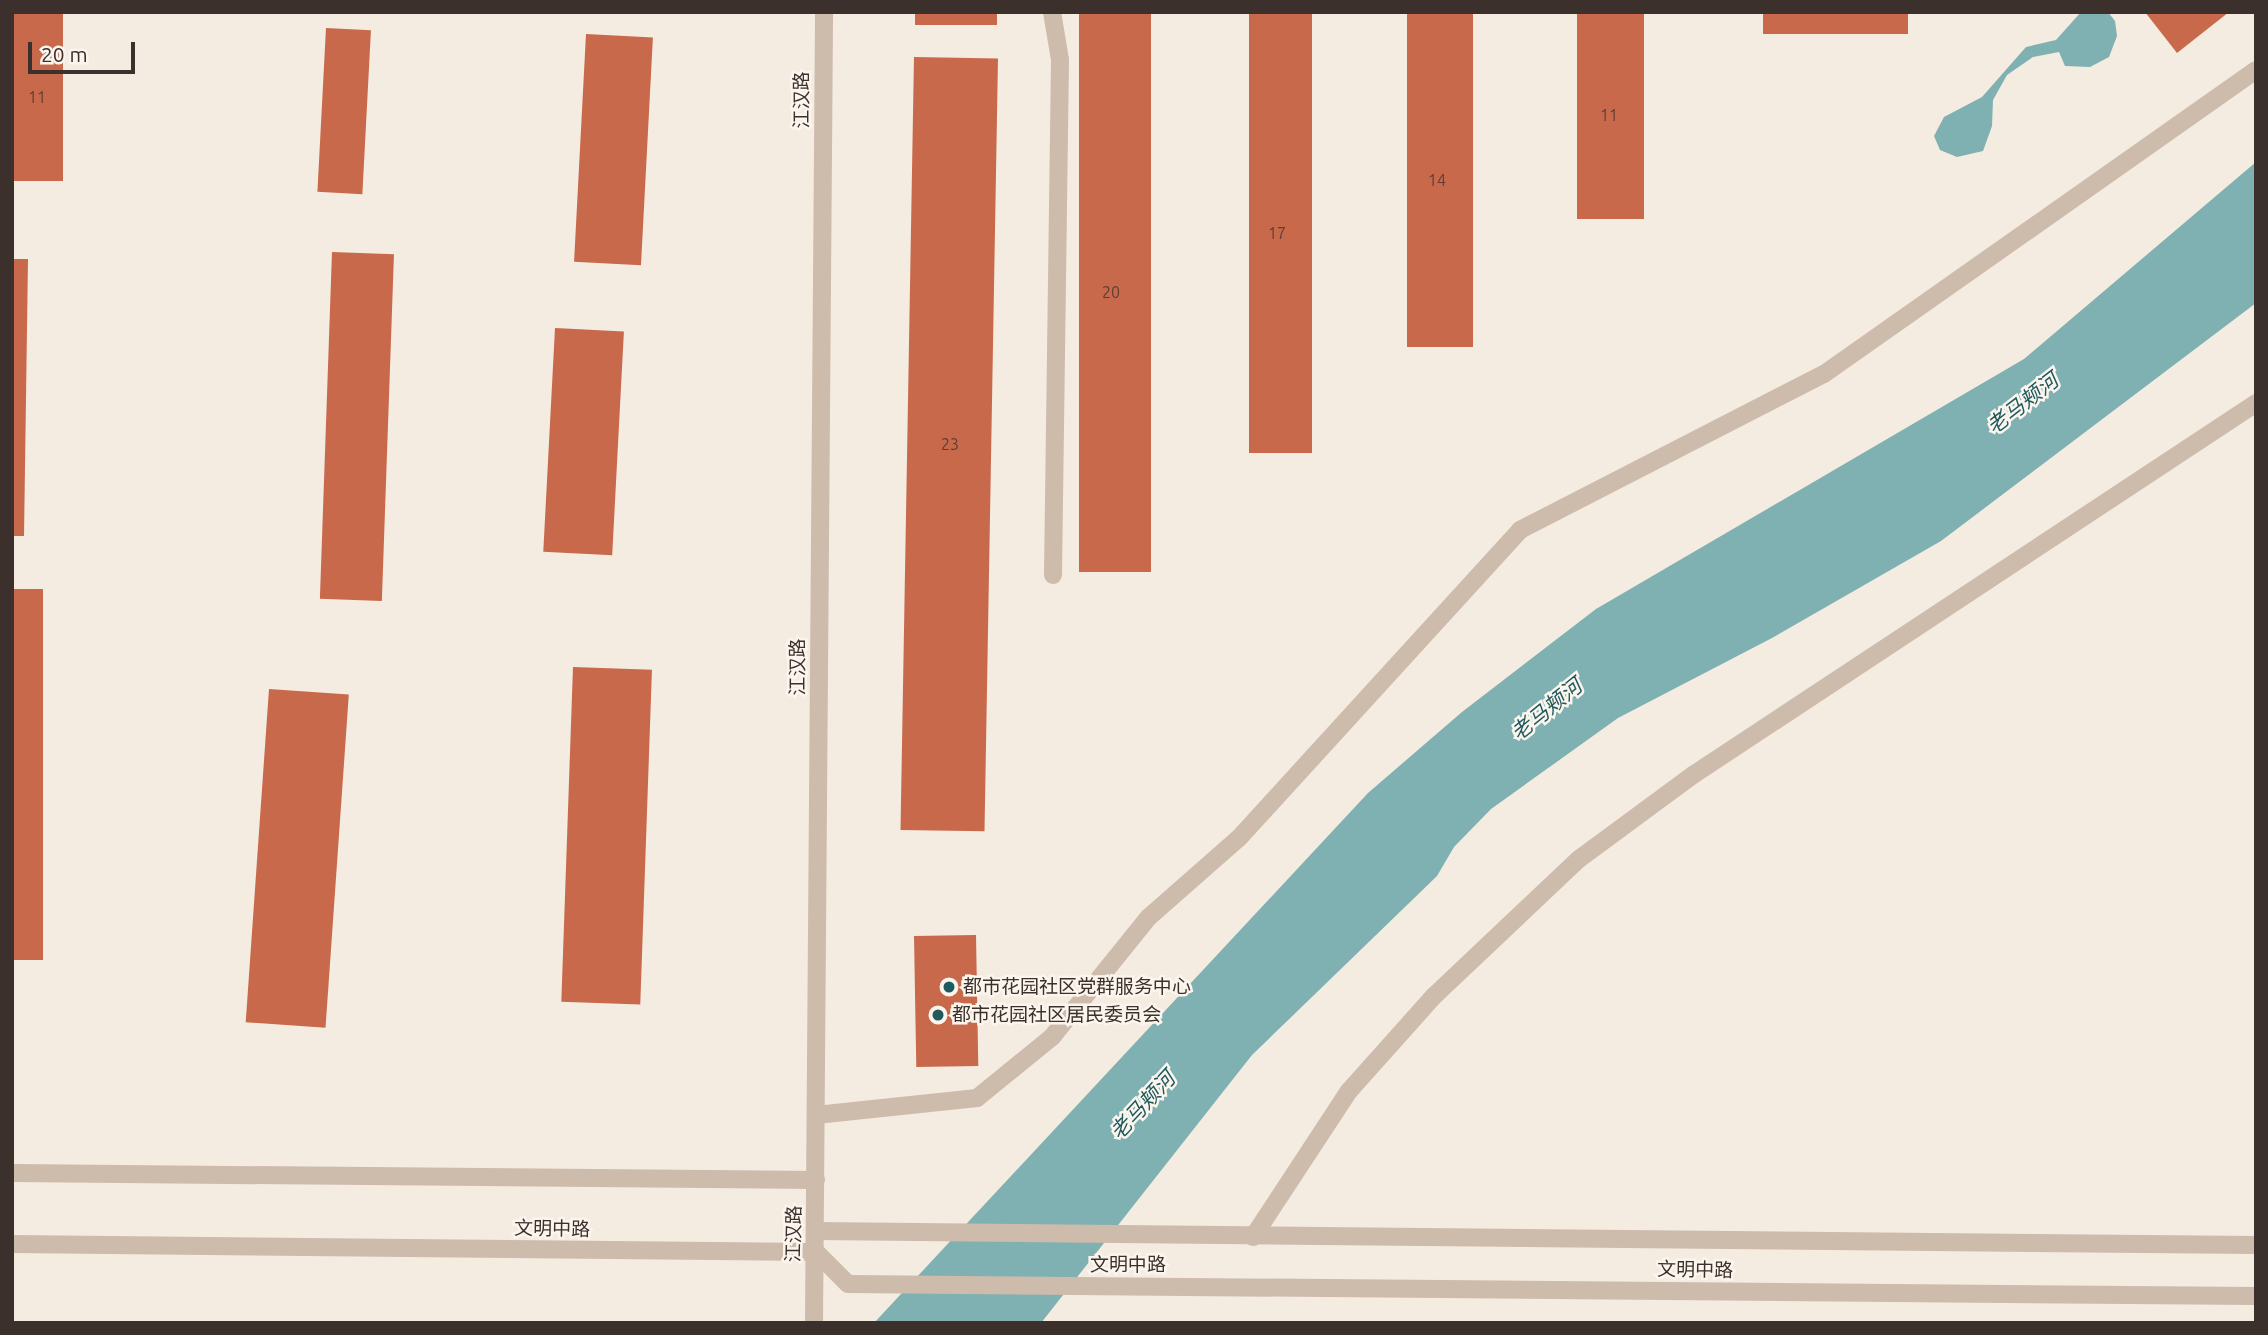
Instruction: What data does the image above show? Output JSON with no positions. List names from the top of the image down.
{
  "streets": {
    "street": ["江汉路", "文明中路"]
  },
  "crossings": [
    ["江汉路", "文明中路"]
  ],
  "water": ["老马颊河"],
  "places": ["都市花园社区党群服务中心", "都市花园社区居民委员会"],
  "house_numbers": [
    "11",
    "11",
    "14",
    "17",
    "20",
    "23"
  ],
  "scale_bar": "20 m"
}
